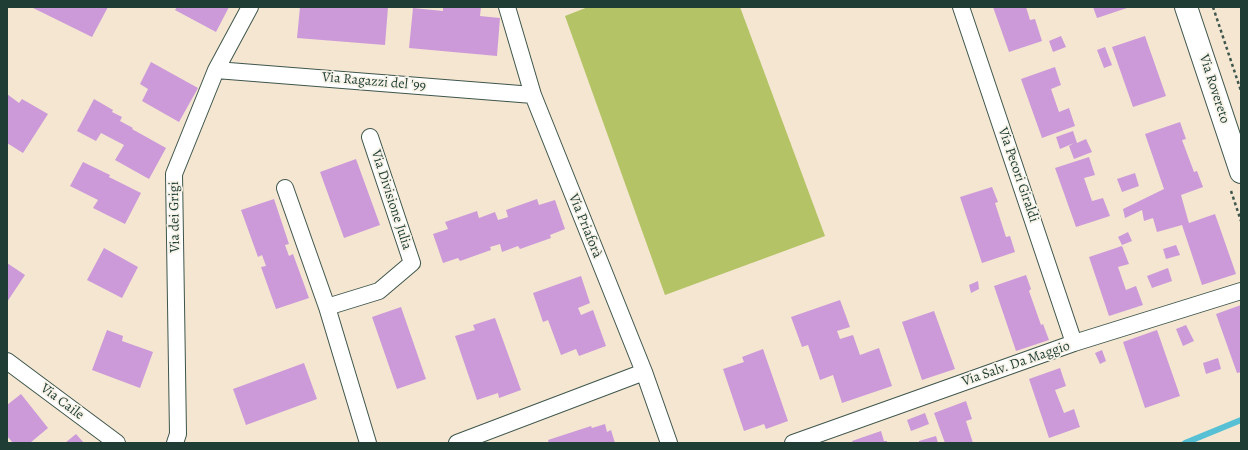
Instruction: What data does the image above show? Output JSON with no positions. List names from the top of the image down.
{
  "streets": {
    "main road": ["Via Rovereto"],
    "street": [
      "Via Ragazzi del '99",
      "Via Pecori Giraldi",
      "Via Divisione Julia",
      "Via dei Grigi",
      "Via Priaforà",
      "Via Salv. Da Maggio",
      "Via Caile"
    ]
  },
  "crossings": [
    ["Via Ragazzi del '99", "Via dei Grigi"],
    ["Via Ragazzi del '99", "Via Priaforà"],
    ["Via Pecori Giraldi", "Via Salv. Da Maggio"]
  ]
}
